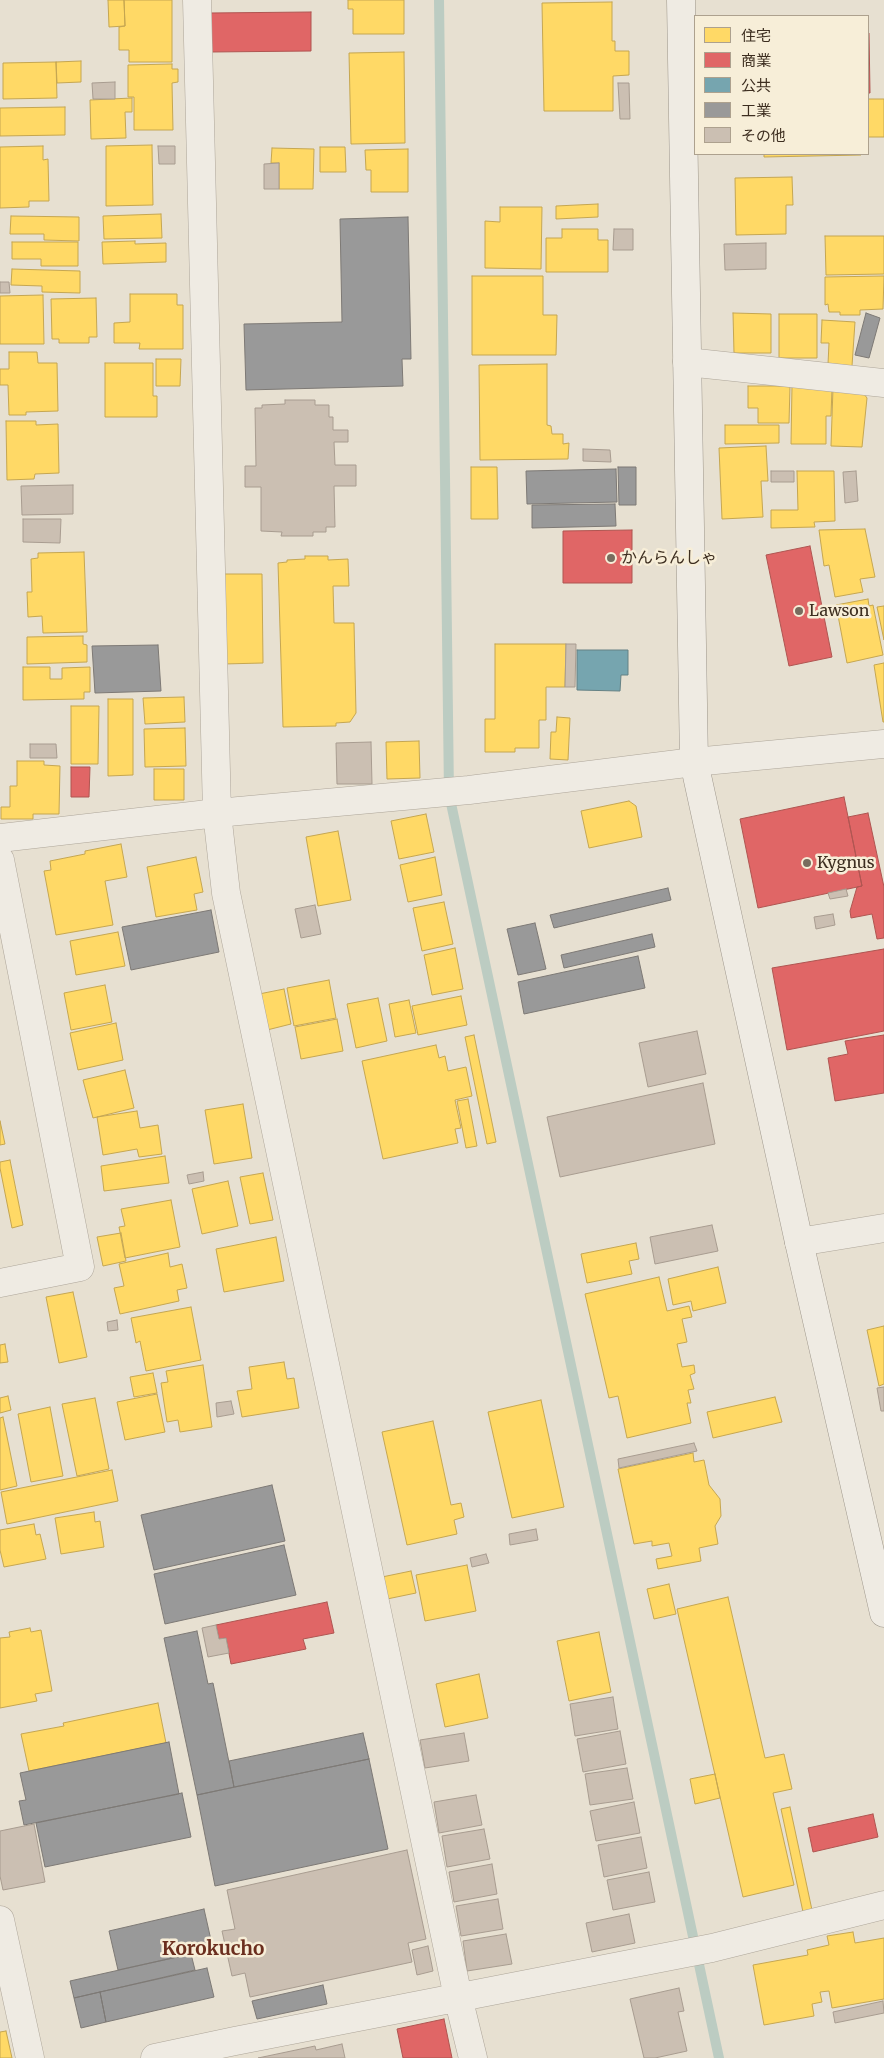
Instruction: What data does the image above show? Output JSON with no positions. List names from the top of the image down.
{
  "districts": ["Korokucho"],
  "places": ["かんらんしゃ", "Lawson", "Kygnus"],
  "legend": [
    "住宅",
    "商業",
    "公共",
    "工業",
    "その他"
  ]
}
